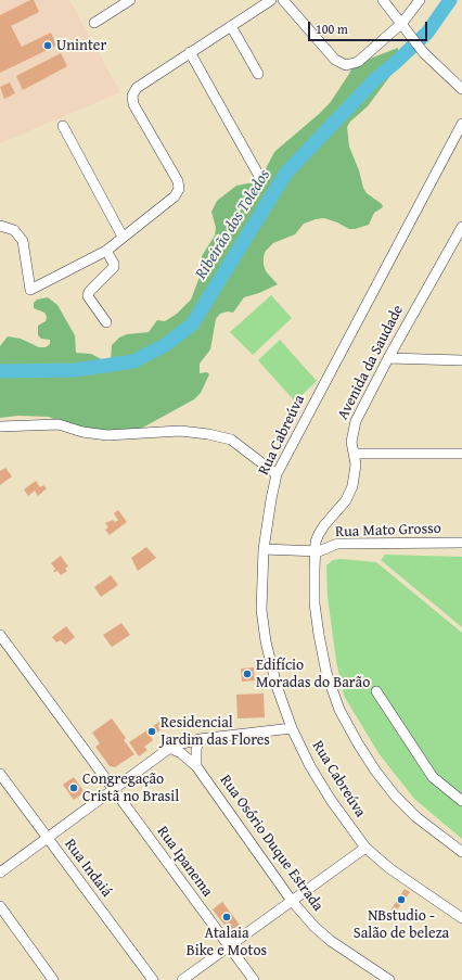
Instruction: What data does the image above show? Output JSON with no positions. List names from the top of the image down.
{
  "streets": {
    "street": [
      "Avenida da Saudade",
      "Rua Cabreúva",
      "Rua Mato Grosso",
      "Rua Osório Duque Estrada",
      "Rua Ipanema",
      "Rua Indaiá"
    ]
  },
  "crossings": [
    ["Avenida da Saudade", "Rua Mato Grosso"],
    ["Rua Cabreúva", "Rua Mato Grosso"]
  ],
  "water": ["Ribeirão dos Toledos"],
  "places": [
    "Uninter",
    "Edifício Moradas do Barão",
    "Residencial Jardim das Flores",
    "Congregação Cristã no Brasil",
    "NBstudio - Salão de beleza",
    "Atalaia Bike e Motos"
  ],
  "scale_bar": "100 m"
}
